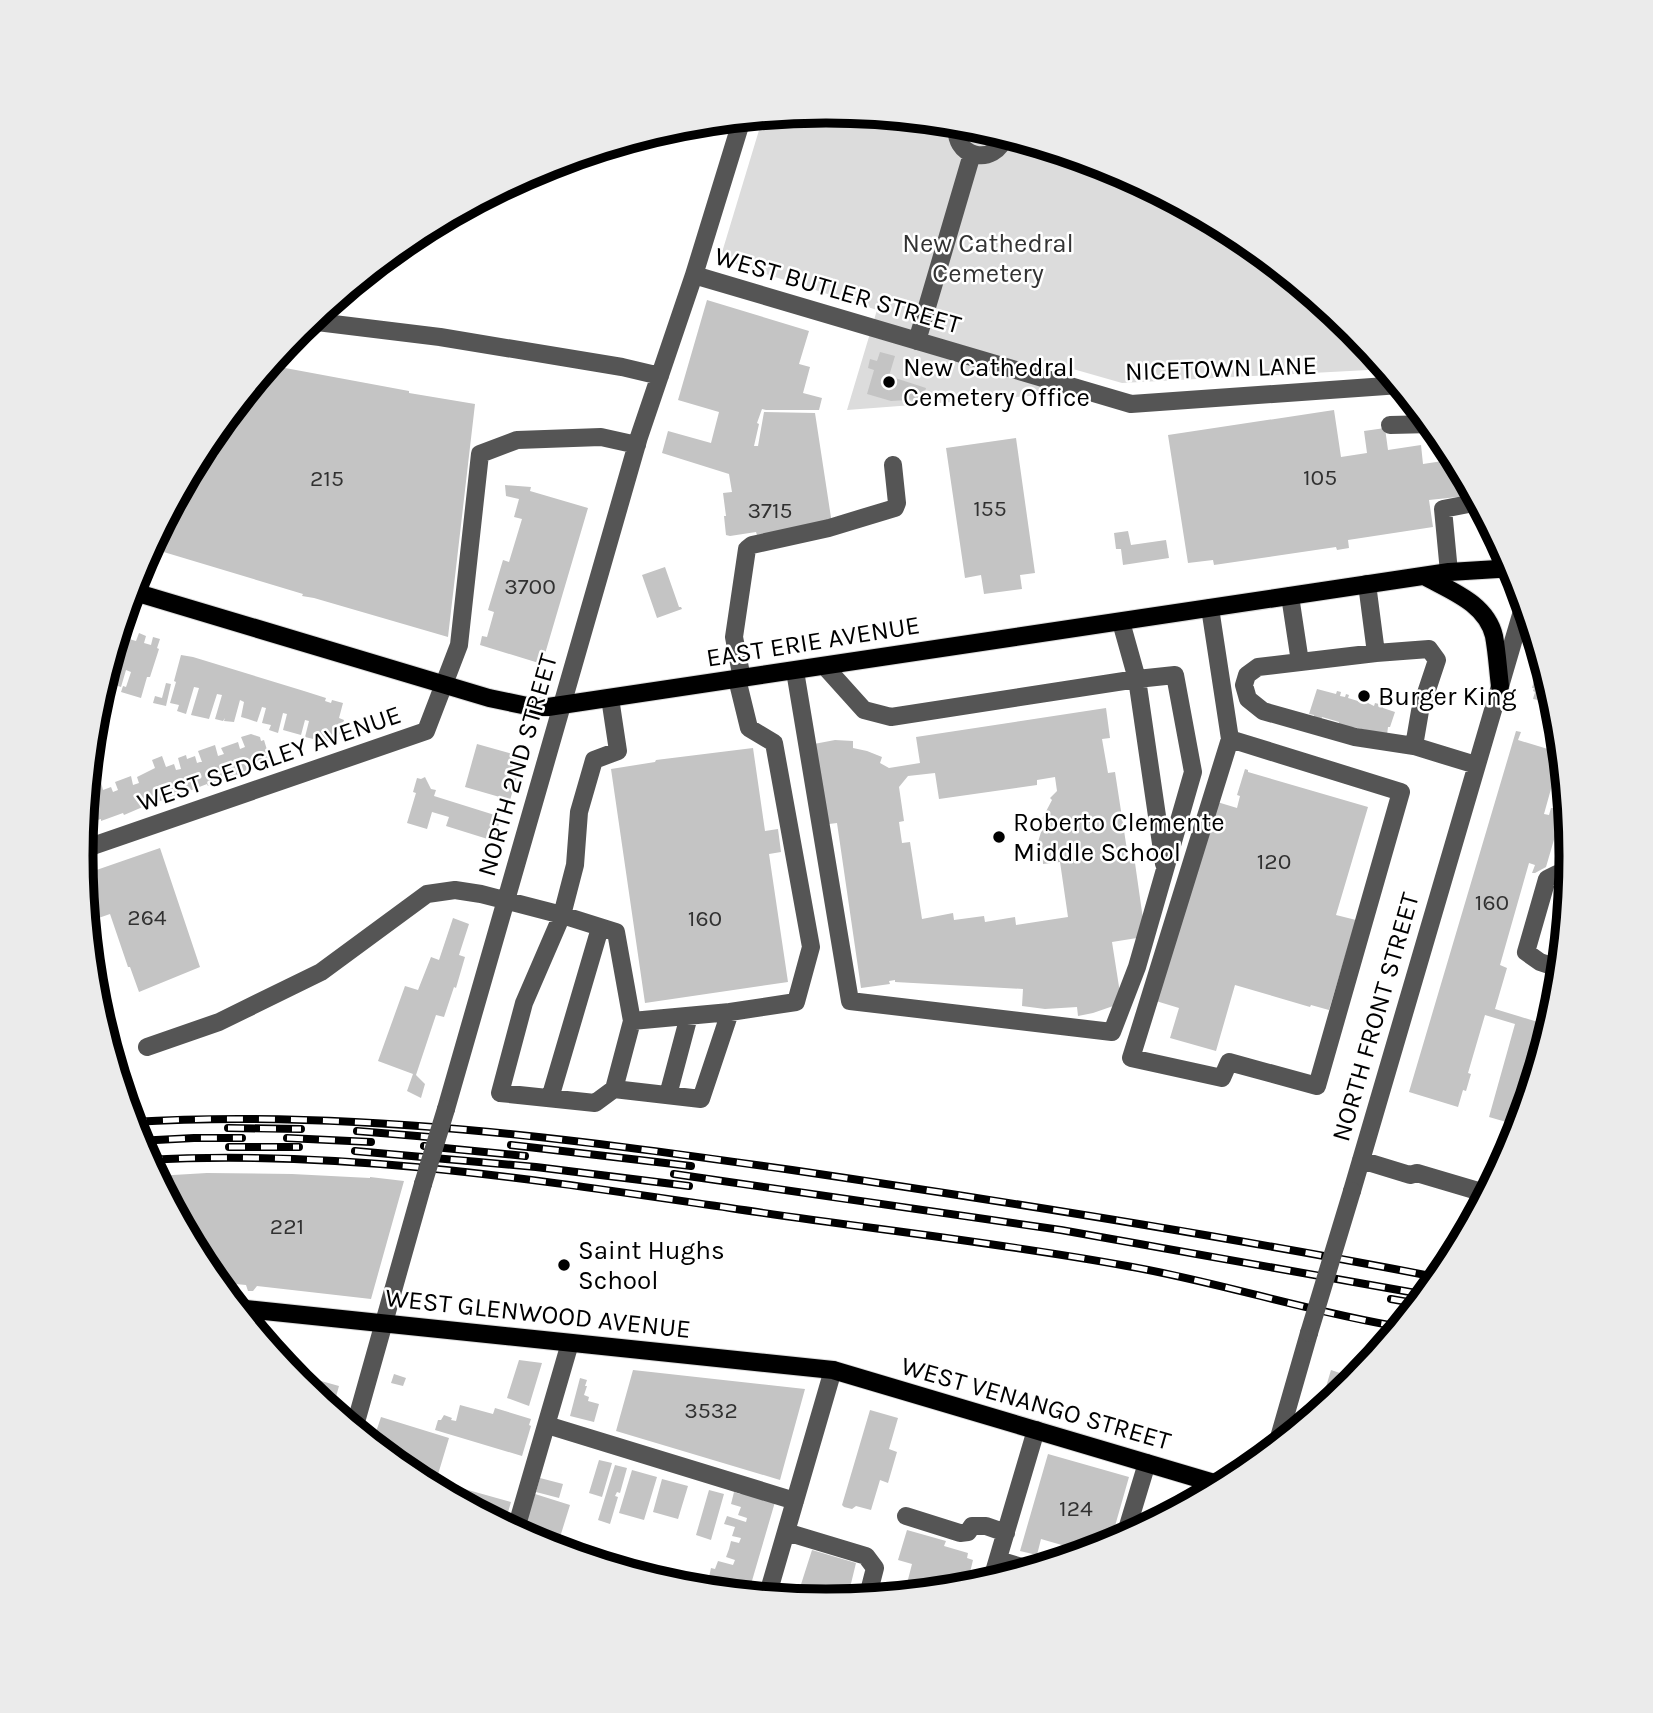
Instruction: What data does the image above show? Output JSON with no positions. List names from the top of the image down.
{
  "streets": {
    "main road": ["EAST ERIE AVENUE", "WEST GLENWOOD AVENUE", "WEST VENANGO STREET"],
    "street": [
      "WEST BUTLER STREET",
      "NICETOWN LANE",
      "WEST SEDGLEY AVENUE",
      "NORTH 2ND STREET",
      "NORTH FRONT STREET"
    ]
  },
  "crossings": [
    ["WEST BUTLER STREET", "NICETOWN LANE"],
    ["WEST BUTLER STREET", "NORTH 2ND STREET"],
    ["EAST ERIE AVENUE", "WEST SEDGLEY AVENUE"],
    ["EAST ERIE AVENUE", "NORTH 2ND STREET"],
    ["WEST SEDGLEY AVENUE", "NORTH 2ND STREET"],
    ["NORTH 2ND STREET", "WEST GLENWOOD AVENUE"],
    ["WEST GLENWOOD AVENUE", "WEST VENANGO STREET"]
  ],
  "parks": ["New Cathedral Cemetery"],
  "places": [
    "New Cathedral Cemetery Office",
    "Burger King",
    "Roberto Clemente Middle School",
    "Saint Hughs School"
  ],
  "house_numbers": [
    "105",
    "215",
    "155",
    "3715",
    "3700",
    "120",
    "160",
    "264",
    "160",
    "221",
    "3532",
    "124"
  ]
}
